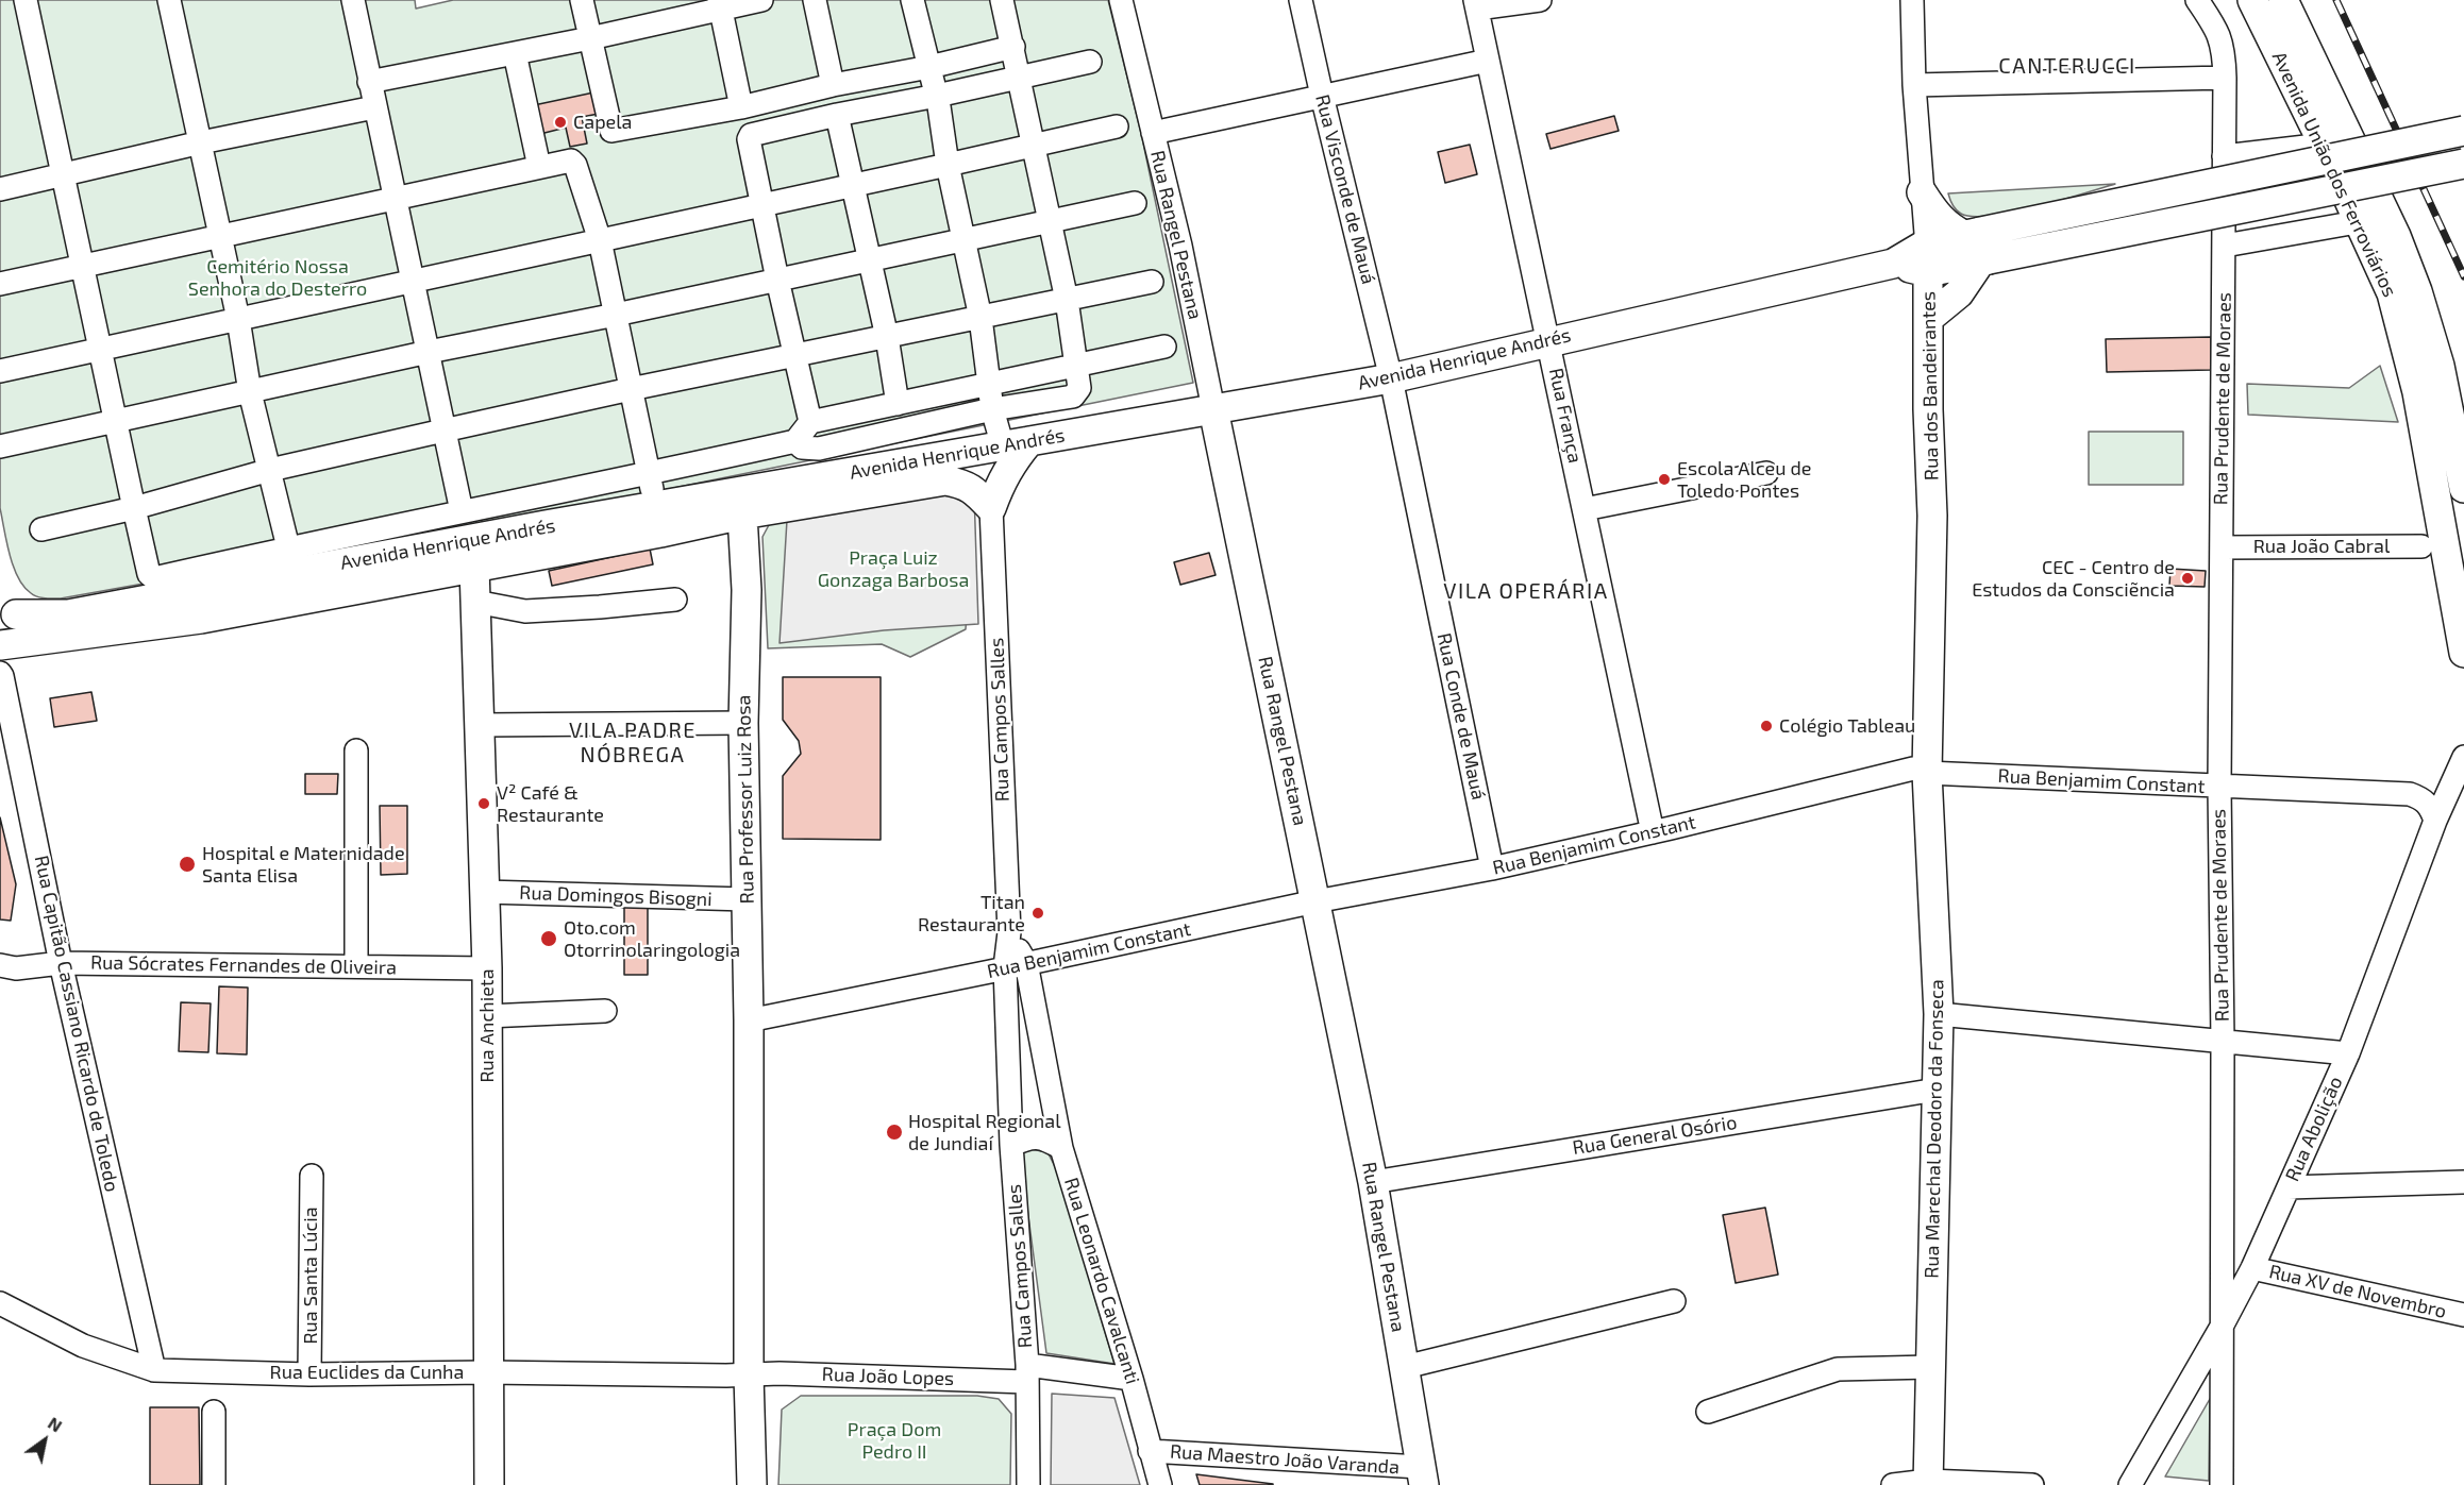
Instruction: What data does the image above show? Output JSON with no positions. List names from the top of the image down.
{
  "streets": {
    "main road": [
      "Avenida União dos Ferroviários",
      "Rua Rangel Pestana",
      "Avenida Henrique Andrés",
      "Rua dos Bandeirantes",
      "Rua Professor Luiz Rosa",
      "Rua Anchieta",
      "Rua Marechal Deodoro da Fonseca"
    ],
    "street": [
      "Rua Visconde de Mauá",
      "Rua Prudente de Moraes",
      "Rua França",
      "Rua João Cabral",
      "Rua Conde de Mauá",
      "Rua Campos Salles",
      "Rua Benjamim Constant",
      "Rua Domingos Bisogni",
      "Rua Sócrates Fernandes de Oliveira",
      "Rua Capitão Cassiano Ricardo de Toledo",
      "Rua Abolição",
      "Rua General Osório",
      "Rua Santa Lúcia",
      "Rua Leonardo Cavalcanti",
      "Rua XV de Novembro",
      "Rua Euclides da Cunha",
      "Rua João Lopes",
      "Rua Maestro João Varanda"
    ]
  },
  "crossings": [
    ["Rua Visconde de Mauá", "Avenida Henrique Andrés"],
    ["Rua Visconde de Mauá", "Rua Conde de Mauá"],
    ["Rua Rangel Pestana", "Avenida Henrique Andrés"],
    ["Rua Rangel Pestana", "Rua Benjamim Constant"],
    ["Rua Rangel Pestana", "Rua General Osório"],
    ["Rua Rangel Pestana", "Rua Maestro João Varanda"],
    ["Avenida Henrique Andrés", "Rua dos Bandeirantes"],
    ["Avenida Henrique Andrés", "Rua França"],
    ["Avenida Henrique Andrés", "Rua Conde de Mauá"],
    ["Avenida Henrique Andrés", "Rua Campos Salles"],
    ["Avenida Henrique Andrés", "Rua Professor Luiz Rosa"],
    ["Avenida Henrique Andrés", "Rua Capitão Cassiano Ricardo de Toledo"],
    ["Avenida Henrique Andrés", "Rua Anchieta"],
    ["Rua dos Bandeirantes", "Rua Benjamim Constant"],
    ["Rua dos Bandeirantes", "Rua Marechal Deodoro da Fonseca"],
    ["Rua Prudente de Moraes", "Rua João Cabral"],
    ["Rua Prudente de Moraes", "Rua Benjamim Constant"],
    ["Rua Prudente de Moraes", "Rua Abolição"],
    ["Rua França", "Rua Benjamim Constant"],
    ["Rua Conde de Mauá", "Rua Benjamim Constant"],
    ["Rua Campos Salles", "Rua Benjamim Constant"],
    ["Rua Campos Salles", "Rua Leonardo Cavalcanti"],
    ["Rua Campos Salles", "Rua João Lopes"],
    ["Rua Benjamim Constant", "Rua Professor Luiz Rosa"],
    ["Rua Benjamim Constant", "Rua Marechal Deodoro da Fonseca"],
    ["Rua Benjamim Constant", "Rua Abolição"],
    ["Rua Benjamim Constant", "Rua Leonardo Cavalcanti"],
    ["Rua Professor Luiz Rosa", "Rua Domingos Bisogni"],
    ["Rua Professor Luiz Rosa", "Rua Euclides da Cunha"],
    ["Rua Professor Luiz Rosa", "Rua João Lopes"],
    ["Rua Domingos Bisogni", "Rua Anchieta"],
    ["Rua Sócrates Fernandes de Oliveira", "Rua Capitão Cassiano Ricardo de Toledo"],
    ["Rua Sócrates Fernandes de Oliveira", "Rua Anchieta"],
    ["Rua Capitão Cassiano Ricardo de Toledo", "Rua Euclides da Cunha"],
    ["Rua Anchieta", "Rua Euclides da Cunha"],
    ["Rua Marechal Deodoro da Fonseca", "Rua General Osório"],
    ["Rua Abolição", "Rua XV de Novembro"],
    ["Rua Santa Lúcia", "Rua Euclides da Cunha"],
    ["Rua Leonardo Cavalcanti", "Rua João Lopes"],
    ["Rua Leonardo Cavalcanti", "Rua Maestro João Varanda"],
    ["Rua Euclides da Cunha", "Rua João Lopes"]
  ],
  "districts": ["CANTERUCCI", "VILA OPERÁRIA", "VILA PADRE NÓBREGA"],
  "parks": ["Cemitério Nossa Senhora do Desterro", "Praça Luiz Gonzaga Barbosa", "Praça Dom Pedro II"],
  "places": [
    "Capela",
    "Escola Alceu de Toledo Pontes",
    "CEC - Centro de Estudos da Consciẽncia",
    "Colégio Tableau",
    "V² Café & Restaurante",
    "Hospital e Maternidade Santa Elisa",
    "Titan Restaurante",
    "Oto.com Otorrinolaringologia",
    "Hospital Regional de Jundiaí"
  ],
  "north": "top right"
}
